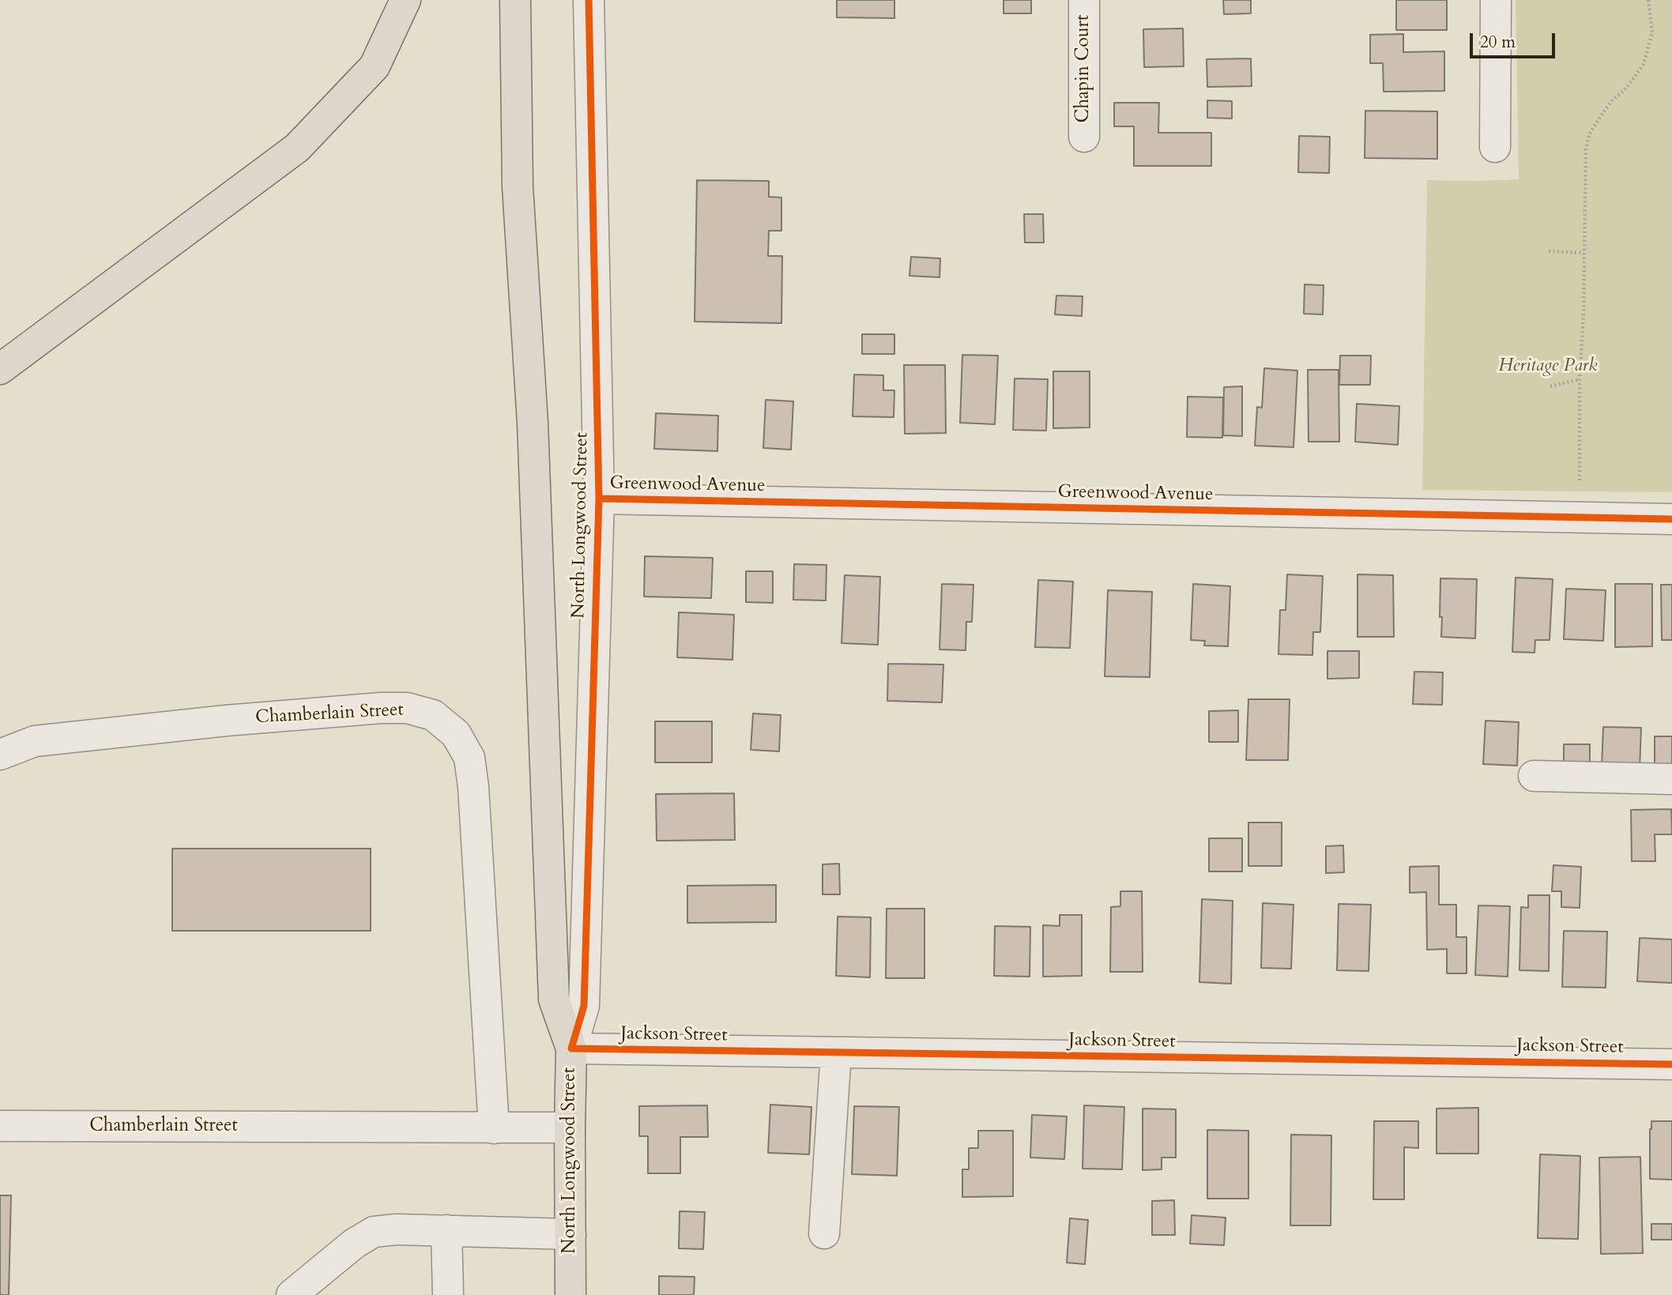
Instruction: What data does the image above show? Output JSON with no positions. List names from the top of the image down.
{
  "streets": {
    "main road": ["North Longwood Street"],
    "street": [
      "Chapin Court",
      "Greenwood Avenue",
      "Chamberlain Street",
      "Jackson Street"
    ]
  },
  "crossings": [
    ["Greenwood Avenue", "North Longwood Street"],
    ["North Longwood Street", "Chamberlain Street"],
    ["North Longwood Street", "Jackson Street"]
  ],
  "parks": ["Heritage Park"],
  "scale_bar": "20 m"
}
